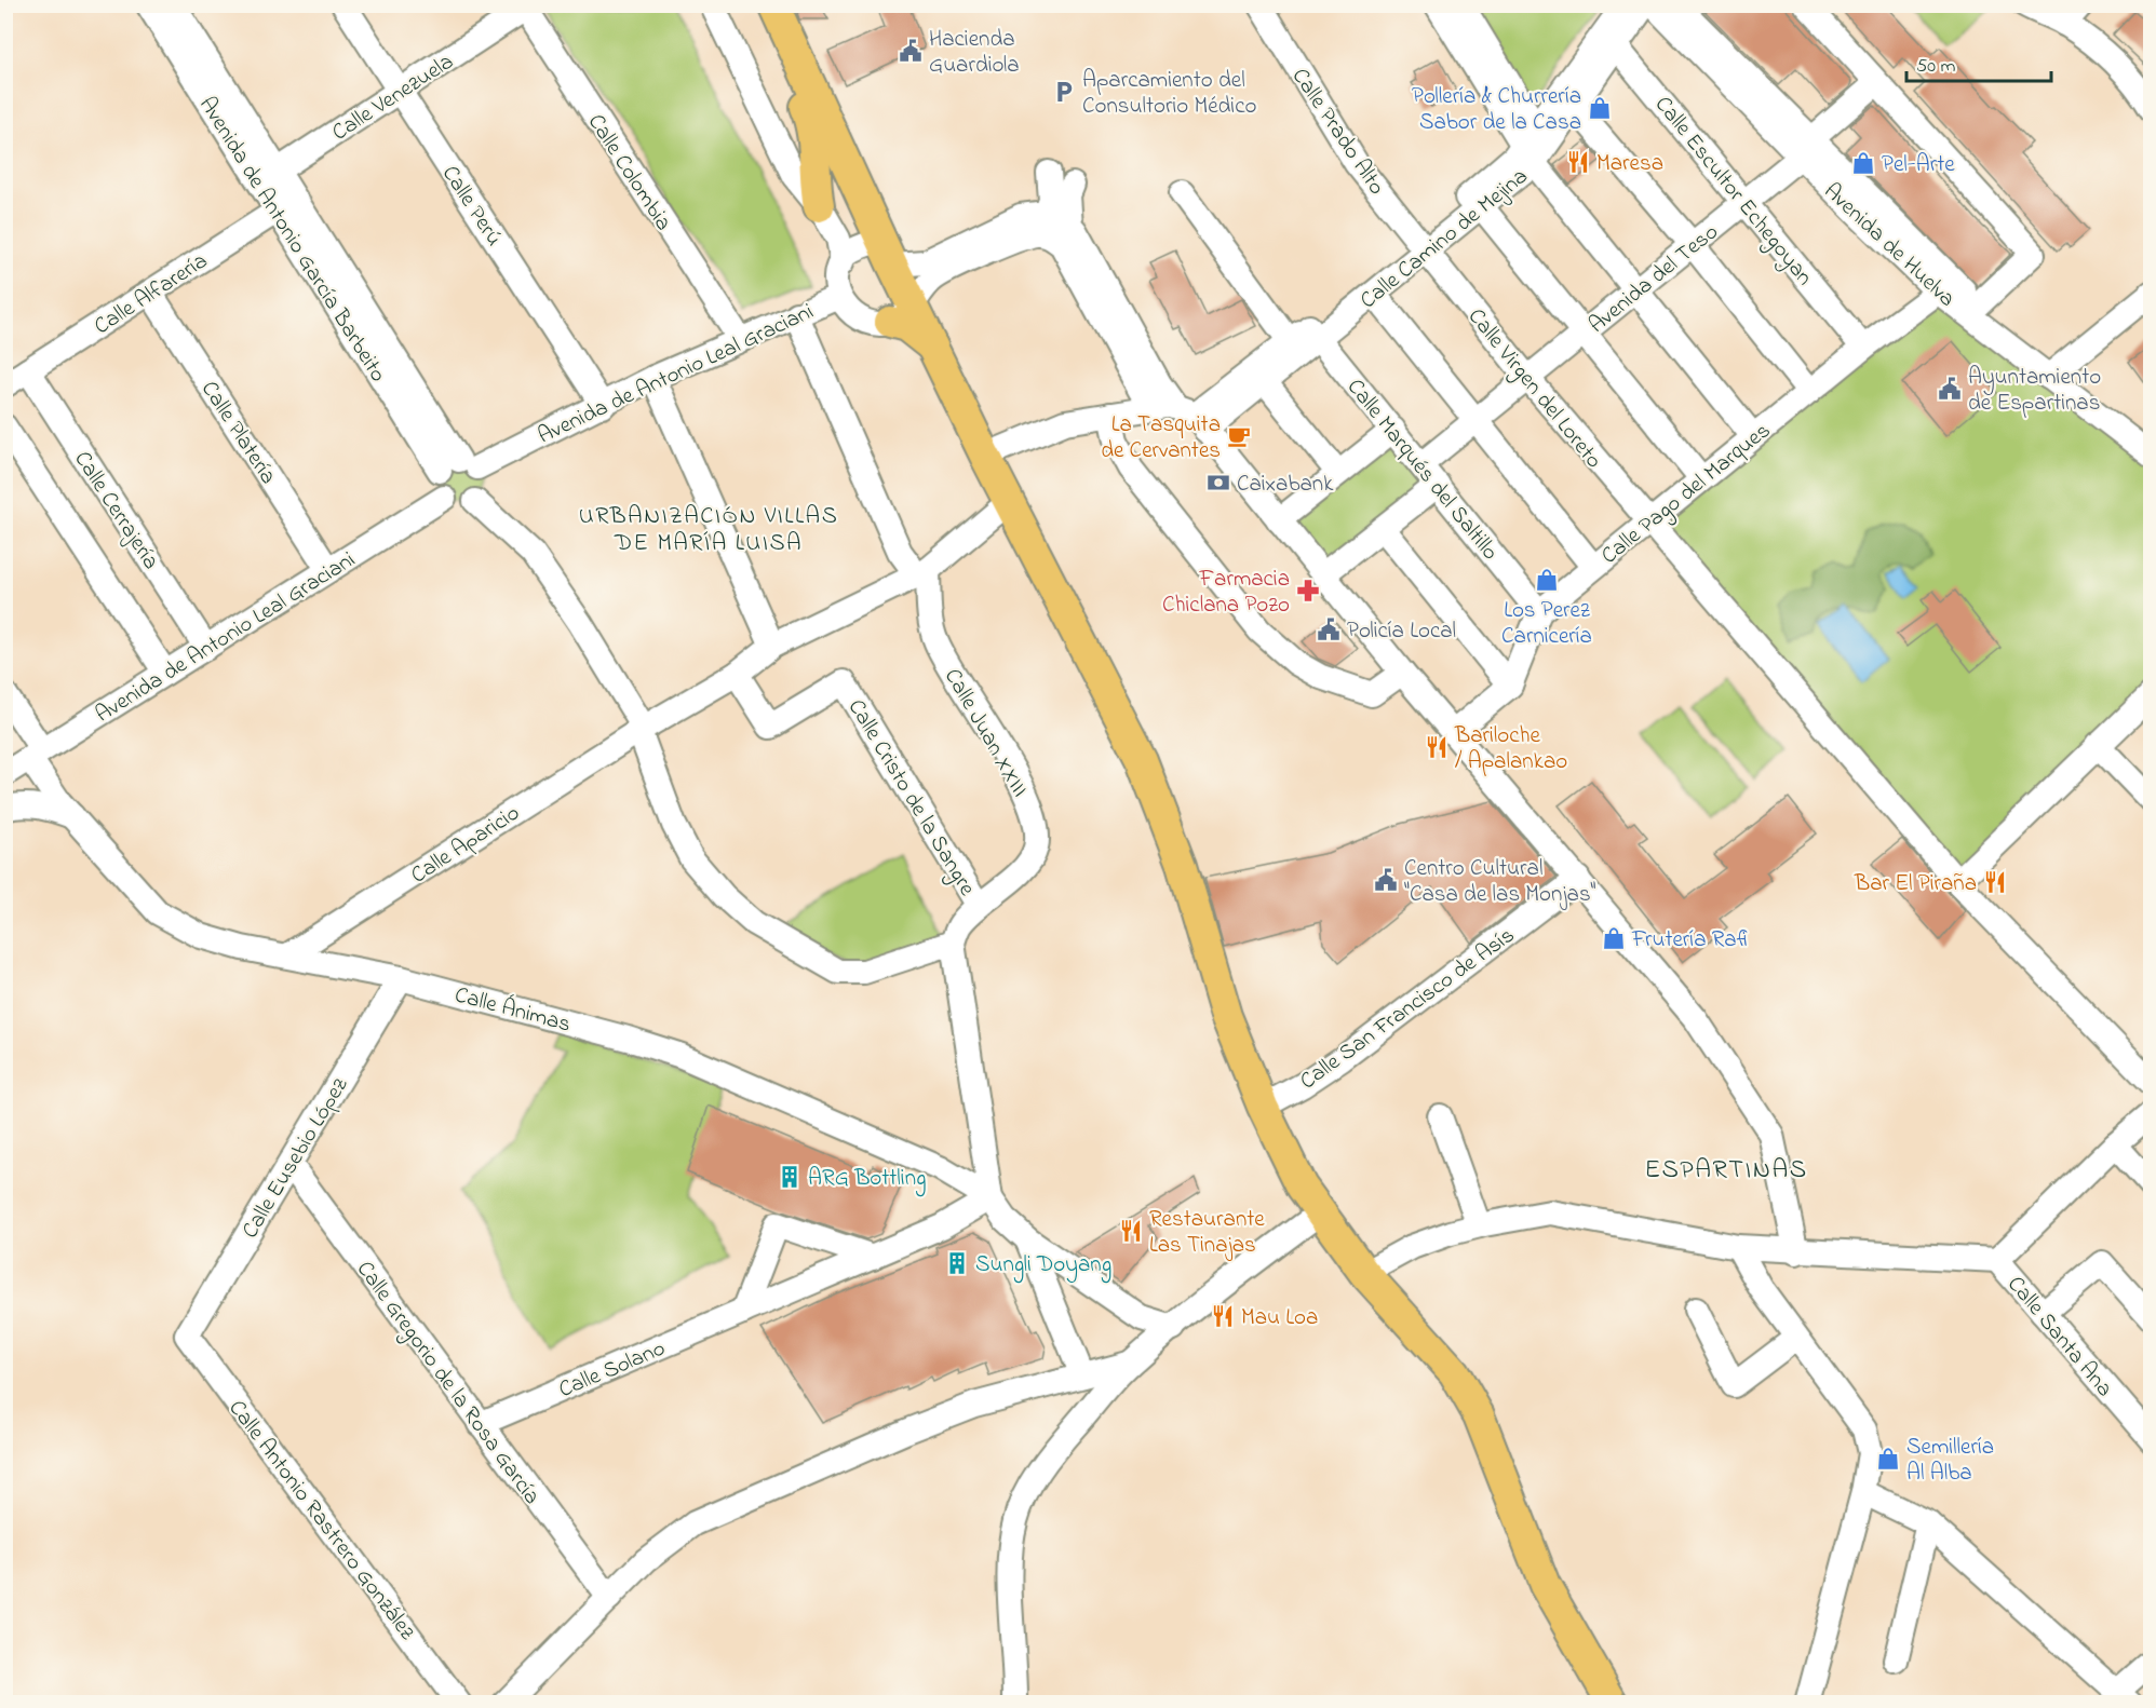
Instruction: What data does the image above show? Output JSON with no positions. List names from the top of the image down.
{
  "streets": {
    "street": [
      "Calle Venezuela",
      "Calle Prado Alto",
      "Calle Colombia",
      "Calle Escultor Echegoyan",
      "Calle Perú",
      "Calle Camino de Mejina",
      "Avenida de Antonio García Barbeito",
      "Avenida de Huelva",
      "Avenida del Teso",
      "Calle Alfarería",
      "Avenida de Antonio Leal Graciani",
      "Calle Virgen del Loreto",
      "Calle Platería",
      "Calle Marqués del Saltillo",
      "Calle Pago del Marques",
      "Calle Cerrajería",
      "Calle Juan XXIII",
      "Calle Cristo de la Sangre",
      "Calle Aparicio",
      "Calle San Francisco de Asís",
      "Calle Ánimas",
      "Calle Eusebio López",
      "Calle Santa Ana",
      "Calle Solano",
      "Calle Gregorio de la Rosa García",
      "Calle Antonio Rastrero González"
    ]
  },
  "crossings": [
    ["Calle Venezuela", "Calle Colombia"],
    ["Calle Venezuela", "Calle Perú"],
    ["Calle Venezuela", "Avenida de Antonio García Barbeito"],
    ["Calle Prado Alto", "Calle Camino de Mejina"],
    ["Calle Prado Alto", "Calle Virgen del Loreto"],
    ["Calle Colombia", "Avenida de Antonio Leal Graciani"],
    ["Calle Escultor Echegoyan", "Calle Camino de Mejina"],
    ["Calle Escultor Echegoyan", "Avenida del Teso"],
    ["Calle Escultor Echegoyan", "Calle Pago del Marques"],
    ["Calle Perú", "Avenida de Antonio Leal Graciani"],
    ["Calle Camino de Mejina", "Avenida de Huelva"],
    ["Calle Camino de Mejina", "Calle Virgen del Loreto"],
    ["Calle Camino de Mejina", "Calle Marqués del Saltillo"],
    ["Avenida de Antonio García Barbeito", "Calle Alfarería"],
    ["Avenida de Antonio García Barbeito", "Avenida de Antonio Leal Graciani"],
    ["Avenida de Huelva", "Avenida del Teso"],
    ["Avenida de Huelva", "Calle Pago del Marques"],
    ["Avenida del Teso", "Calle Virgen del Loreto"],
    ["Avenida del Teso", "Calle Marqués del Saltillo"],
    ["Calle Alfarería", "Calle Platería"],
    ["Calle Alfarería", "Calle Cerrajería"],
    ["Avenida de Antonio Leal Graciani", "Calle Platería"],
    ["Avenida de Antonio Leal Graciani", "Calle Cerrajería"],
    ["Avenida de Antonio Leal Graciani", "Calle Ánimas"],
    ["Calle Virgen del Loreto", "Calle Pago del Marques"],
    ["Calle Marqués del Saltillo", "Calle Pago del Marques"],
    ["Calle Juan XXIII", "Calle Cristo de la Sangre"],
    ["Calle Juan XXIII", "Calle Aparicio"],
    ["Calle Cristo de la Sangre", "Calle Aparicio"],
    ["Calle Aparicio", "Calle Ánimas"],
    ["Calle Ánimas", "Calle Eusebio López"],
    ["Calle Ánimas", "Calle Solano"],
    ["Calle Eusebio López", "Calle Gregorio de la Rosa García"],
    ["Calle Eusebio López", "Calle Antonio Rastrero González"],
    ["Calle Solano", "Calle Gregorio de la Rosa García"]
  ],
  "districts": ["URBANIZACIÓN VILLAS DE MARÍA LUISA", "ESPARTINAS"],
  "places": {
    "public building": [
      "Hacienda Guardiola",
      "Ayuntamiento de Espartinas",
      "Policía Local",
      "Centro Cultural \"Casa de las Monjas\""
    ],
    "parking": ["Aparcamiento del Consultorio Médico"],
    "shop": [
      "Pollería & Churrería Sabor de la Casa",
      "Pel-Arte",
      "Los Perez Carnicería",
      "Frutería Rafi",
      "Semillería Al Alba"
    ],
    "restaurant": [
      "Maresa",
      "Bariloche / Apalankao",
      "Bar El Piraña",
      "Restaurante Las Tinajas",
      "Mau Loa"
    ],
    "cafe": ["La Tasquita de Cervantes"],
    "bank": ["Caixabank"],
    "pharmacy": ["Farmacia Chiclana Pozo"],
    "building": ["ARG Bottling", "Sungli Doyang"]
  },
  "scale_bar": "50 m"
}
